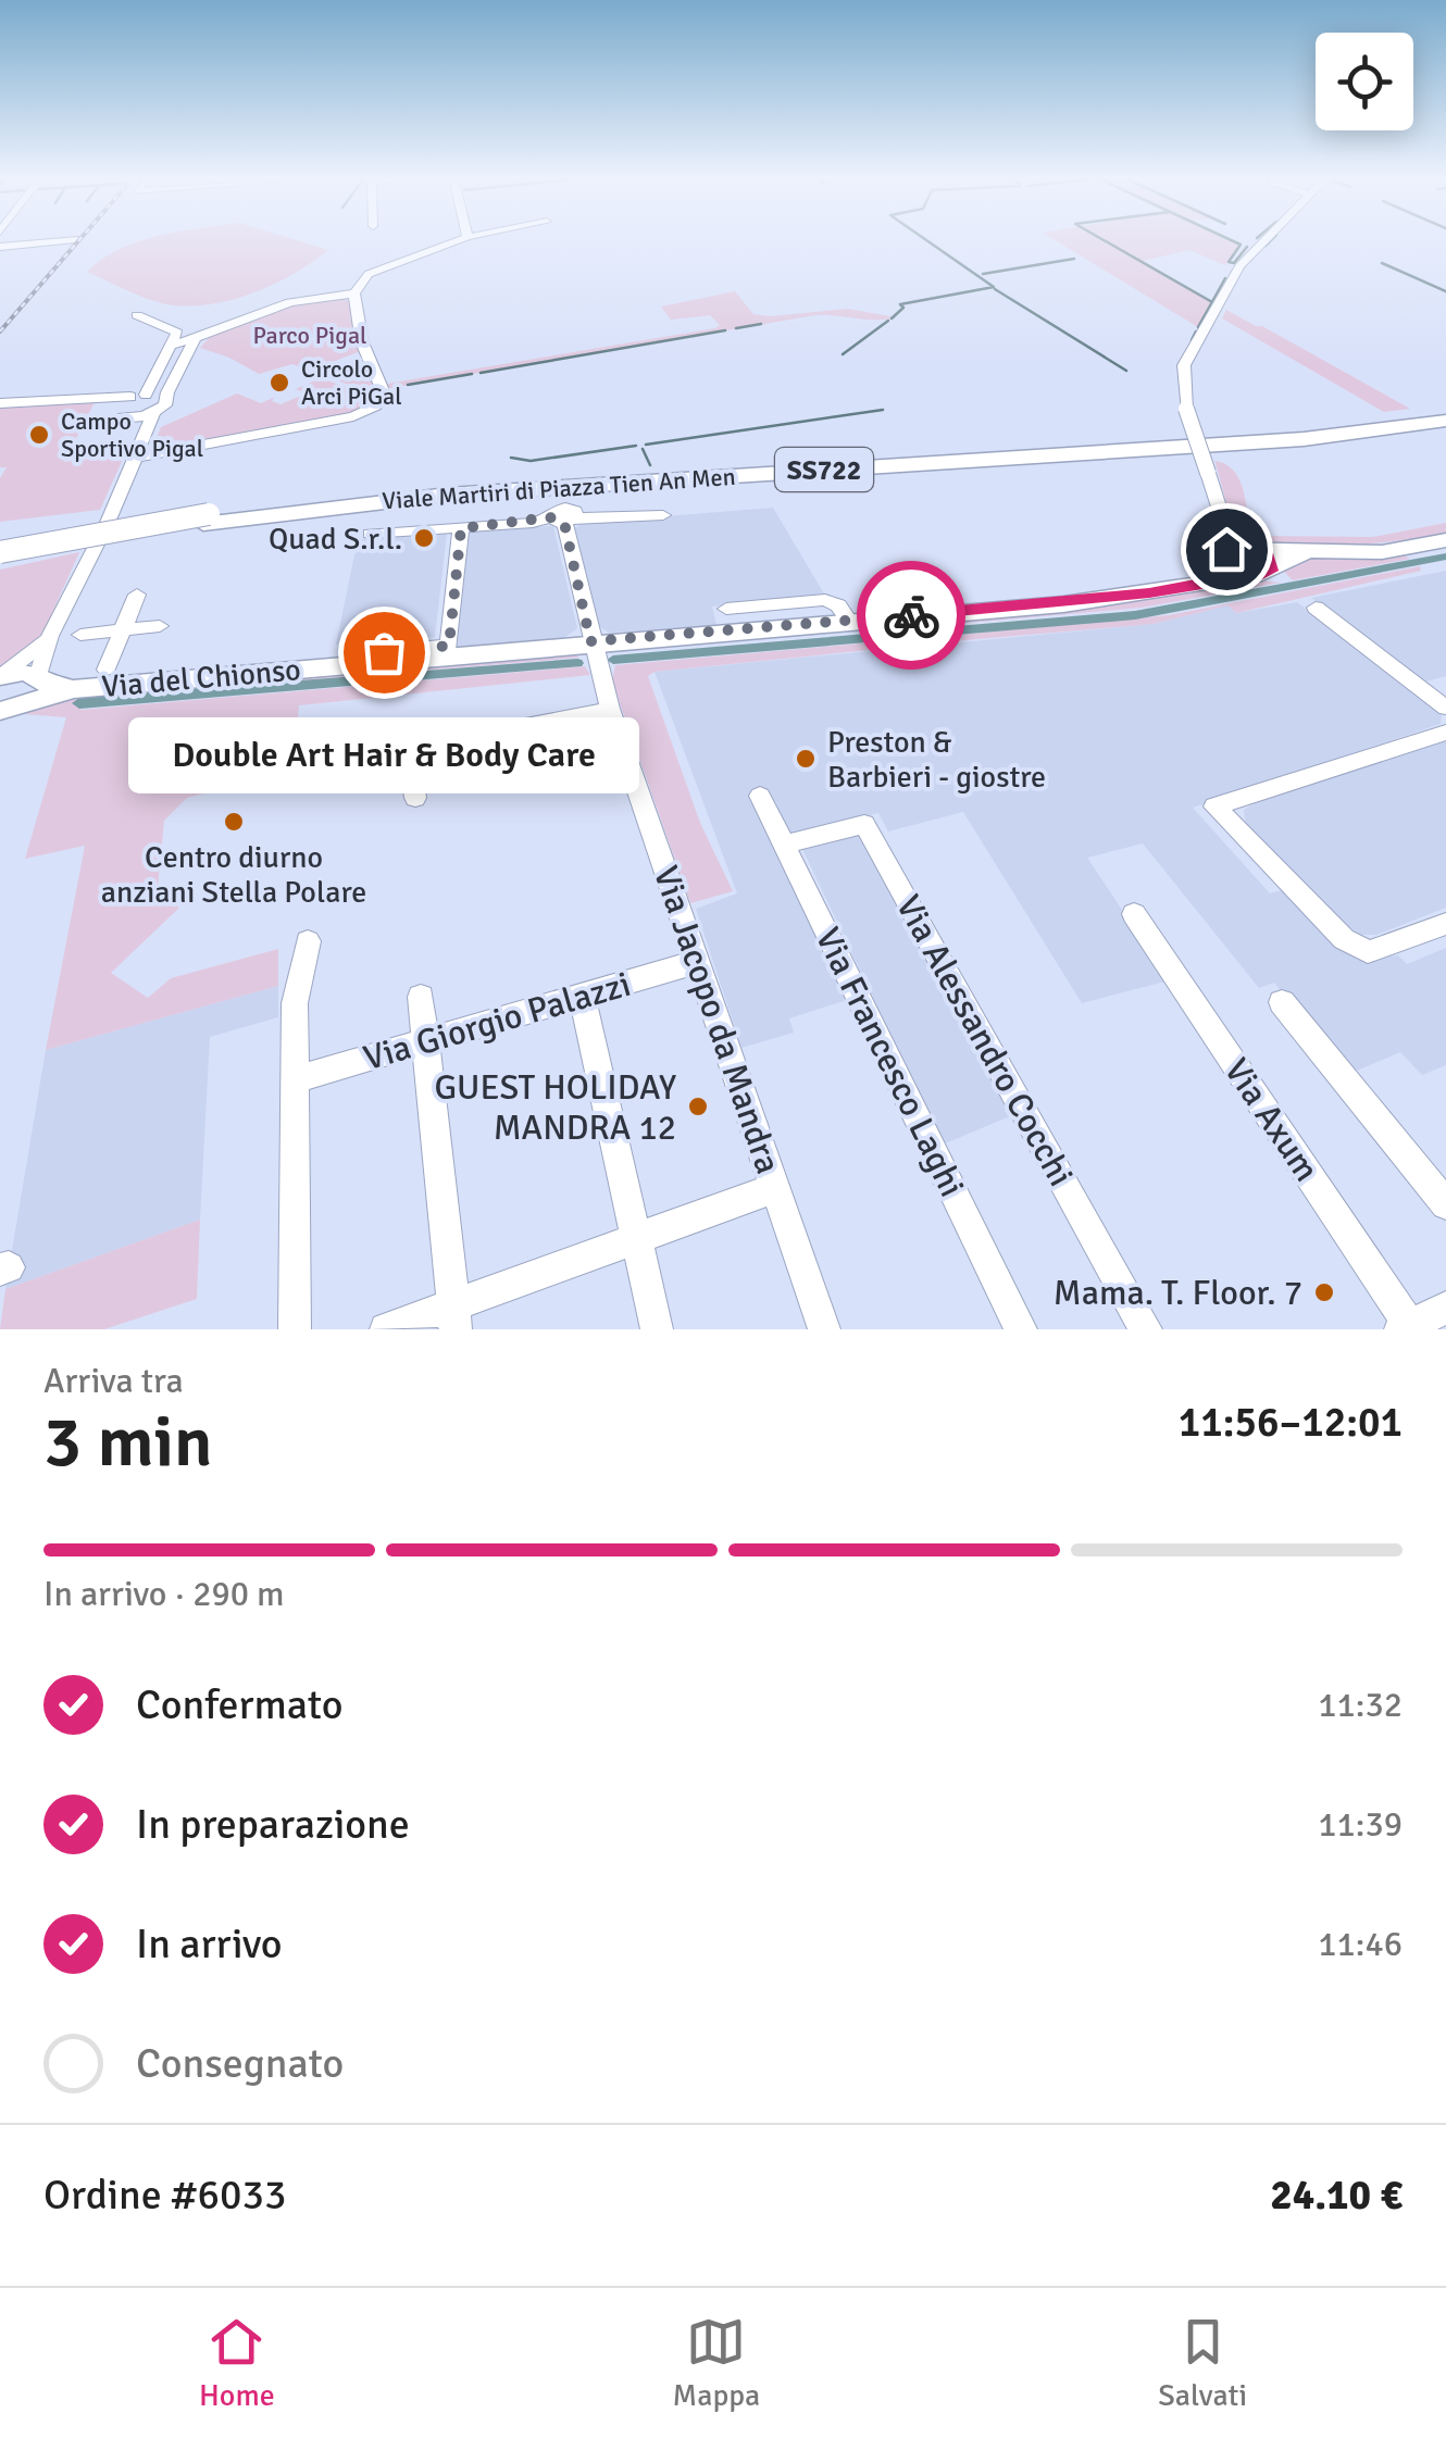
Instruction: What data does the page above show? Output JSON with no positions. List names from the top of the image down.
{
  "streets": {
    "highway": ["SS722", "Viale Martiri di Piazza Tien An Men"],
    "main road": ["Via del Chionso"],
    "street": [
      "Via Jacopo da Mandra",
      "Via Giorgio Palazzi",
      "Via Alessandro Cocchi",
      "Via Francesco Laghi",
      "Via Axum"
    ]
  },
  "crossings": [
    ["Via del Chionso", "Via Jacopo da Mandra"],
    ["Via Jacopo da Mandra", "Via Giorgio Palazzi"],
    ["Via Alessandro Cocchi", "Via Francesco Laghi"]
  ],
  "parks": ["Parco Pigal"],
  "places": [
    "Circolo Arci PiGal",
    "Campo Sportivo Pigal",
    "Quad S.r.l.",
    "Double Art Hair & Body Care",
    "Preston & Barbieri - giostre",
    "Centro diurno anziani Stella Polare",
    "GUEST HOLIDAY MANDRA 12",
    "Mama. T. Floor. 7"
  ],
  "page": {
    "bubble": "Double Art Hair & Body Care",
    "heading": ["3 min", "Arriva tra", "11:56–12:01"],
    "panel": ["Ordine #6033", "24.10 €"],
    "bar": "In arrivo · 290 m",
    "list": [
      ["Confermato", "11:32"],
      ["In preparazione", "11:39"],
      ["In arrivo", "11:46"],
      "Consegnato"
    ],
    "tabs": ["Home", "Mappa", "Salvati"]
  }
}
